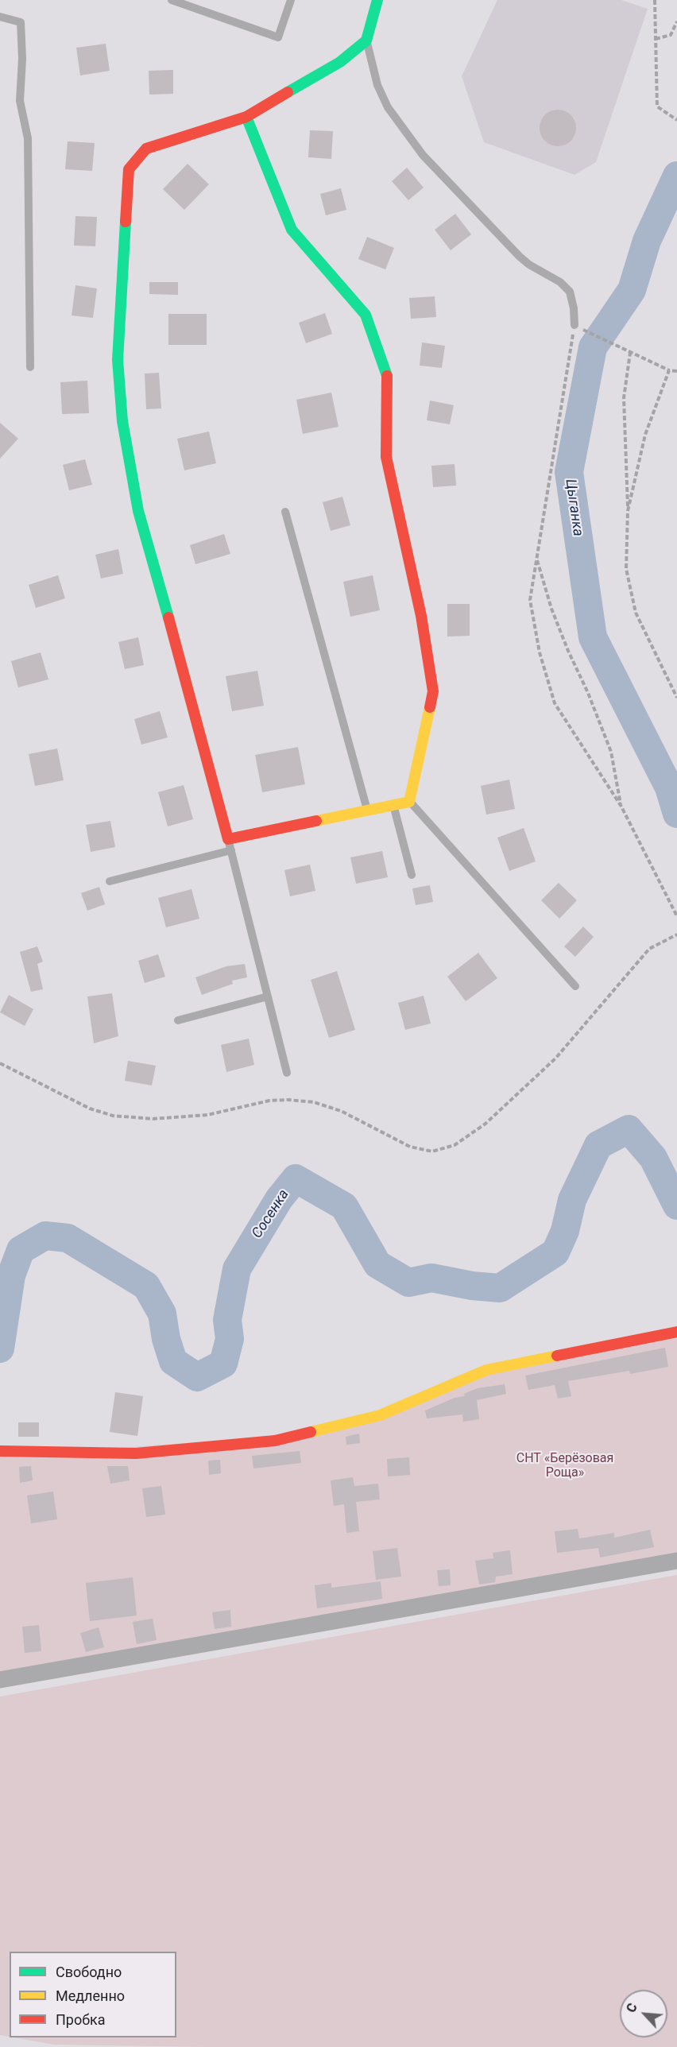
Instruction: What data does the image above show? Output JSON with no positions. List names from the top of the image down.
{
  "water": ["Цыганка", "Сосенка"],
  "parks": ["СНТ «Берёзовая Роща»"],
  "legend": ["Свободно", "Медленно", "Пробка"],
  "north": "top left"
}
